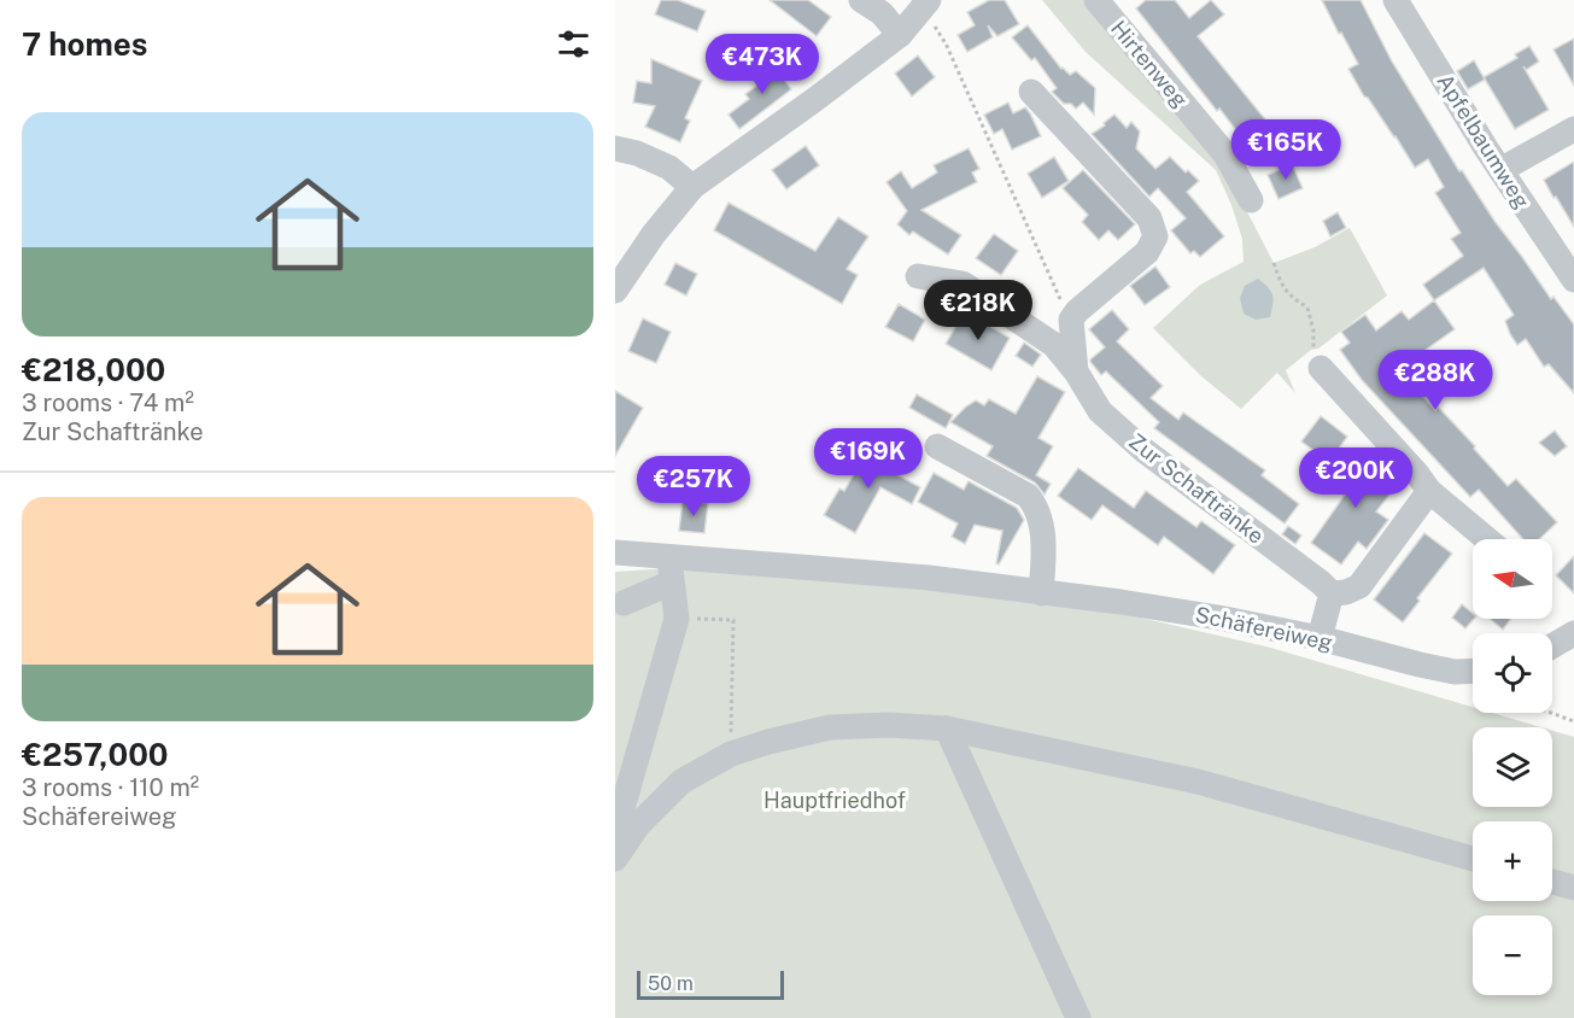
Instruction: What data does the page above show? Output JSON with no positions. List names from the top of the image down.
{
  "streets": {
    "street": [
      "Hirtenweg",
      "Apfelbaumweg",
      "Zur Schaftränke",
      "Schäfereiweg"
    ]
  },
  "parks": ["Hauptfriedhof"],
  "scale_bar": "50 m",
  "north": "left",
  "page": {
    "heading": "7 homes",
    "price": [
      "€473K",
      "€165K",
      "€218K",
      "€288K",
      "€169K",
      "€200K",
      "€257K"
    ],
    "list": [
      {
        "name": "€218,000",
        "note": "3 rooms · 74 m² · Zur Schaftränke"
      },
      {
        "name": "€257,000",
        "note": "3 rooms · 110 m² · Schäfereiweg"
      }
    ],
    "map_buttons": ["+", "−"],
    "scale": "50 m"
  }
}
